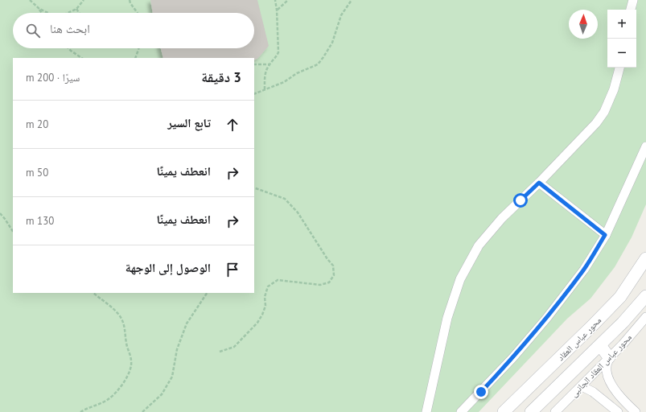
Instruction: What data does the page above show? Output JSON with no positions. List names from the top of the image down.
{
  "streets": {
    "main road": ["محور عباس العقاد"],
    "street": ["محور عباس العقاد الجانبى"]
  },
  "north": "top",
  "page": {
    "map_buttons": ["+", "−"],
    "search": "ابحث هنا",
    "heading": ["3 دقيقة", "سيرًا · 200 m"],
    "list": [
      ["تابع السير", "20 m"],
      ["انعطف يمينًا", "50 m"],
      ["انعطف يمينًا", "130 m"],
      "الوصول إلى الوجهة"
    ]
  }
}
